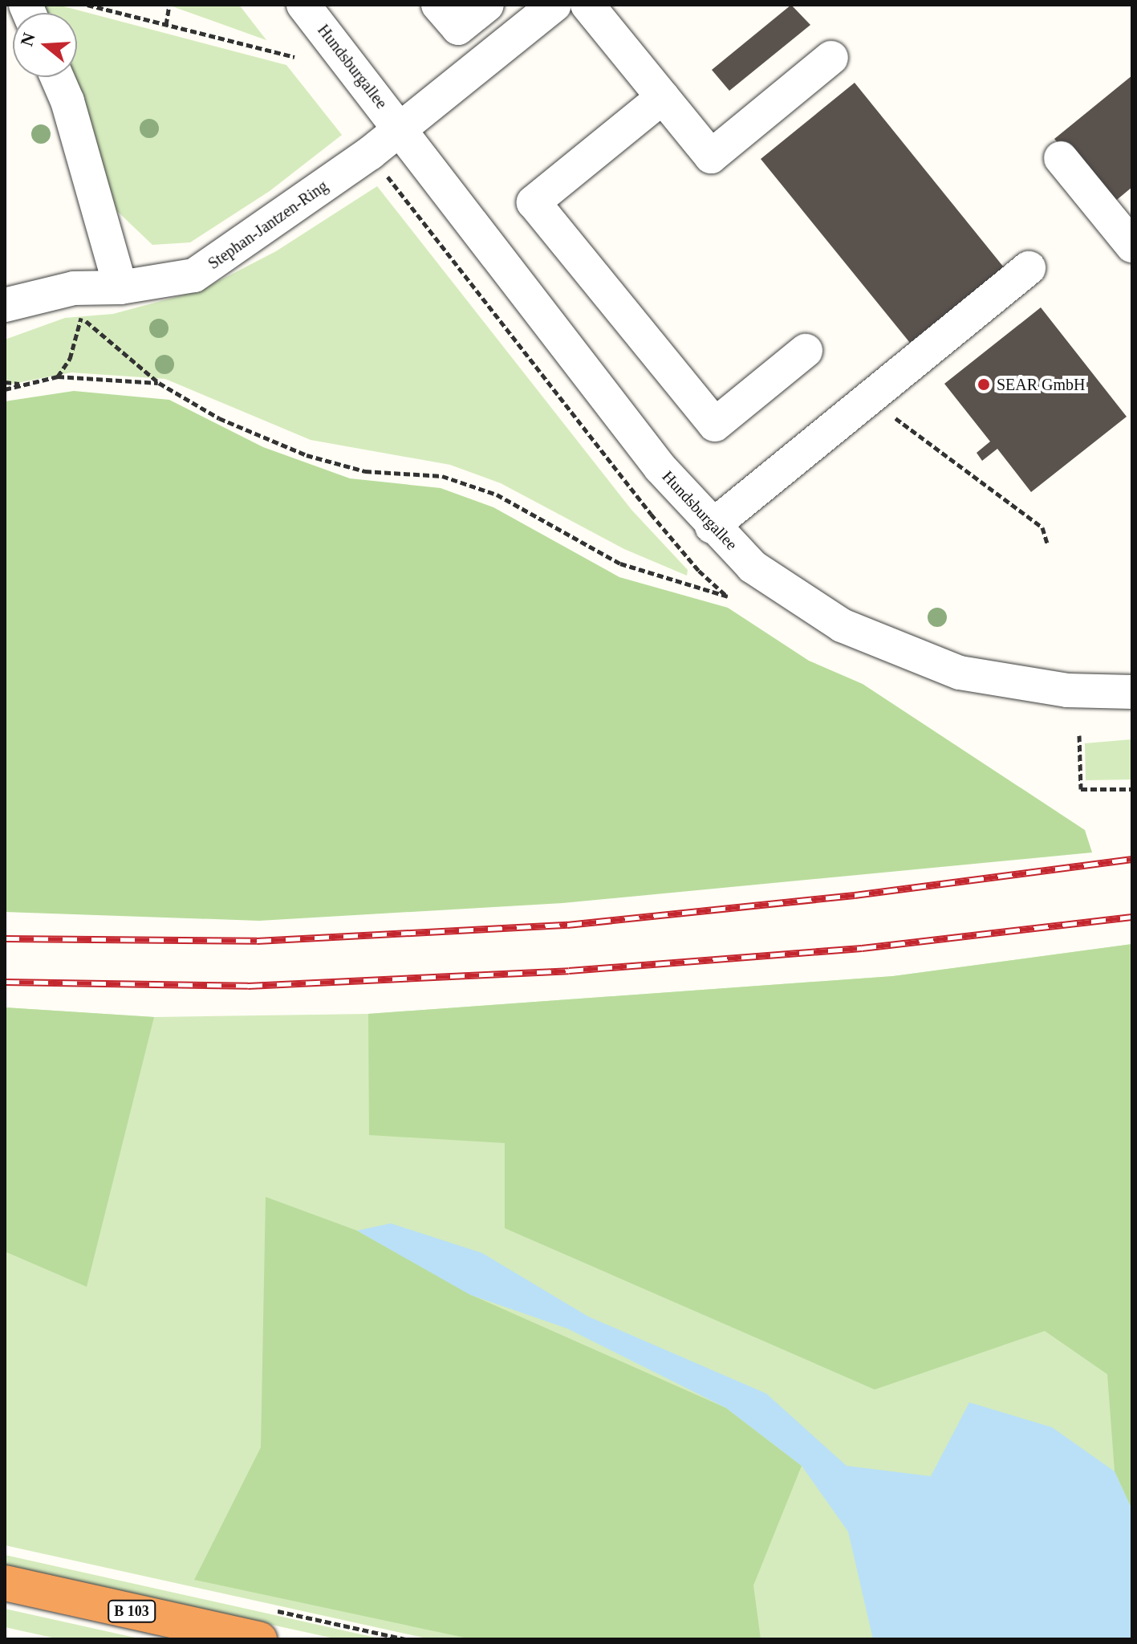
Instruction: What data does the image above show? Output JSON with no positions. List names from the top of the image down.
{
  "streets": {
    "highway": ["B 103"],
    "street": ["Hundsburgallee", "Stephan-Jantzen-Ring"]
  },
  "crossings": [
    ["Hundsburgallee", "Stephan-Jantzen-Ring"]
  ],
  "places": ["SEAR GmbH"],
  "north": "left"
}
